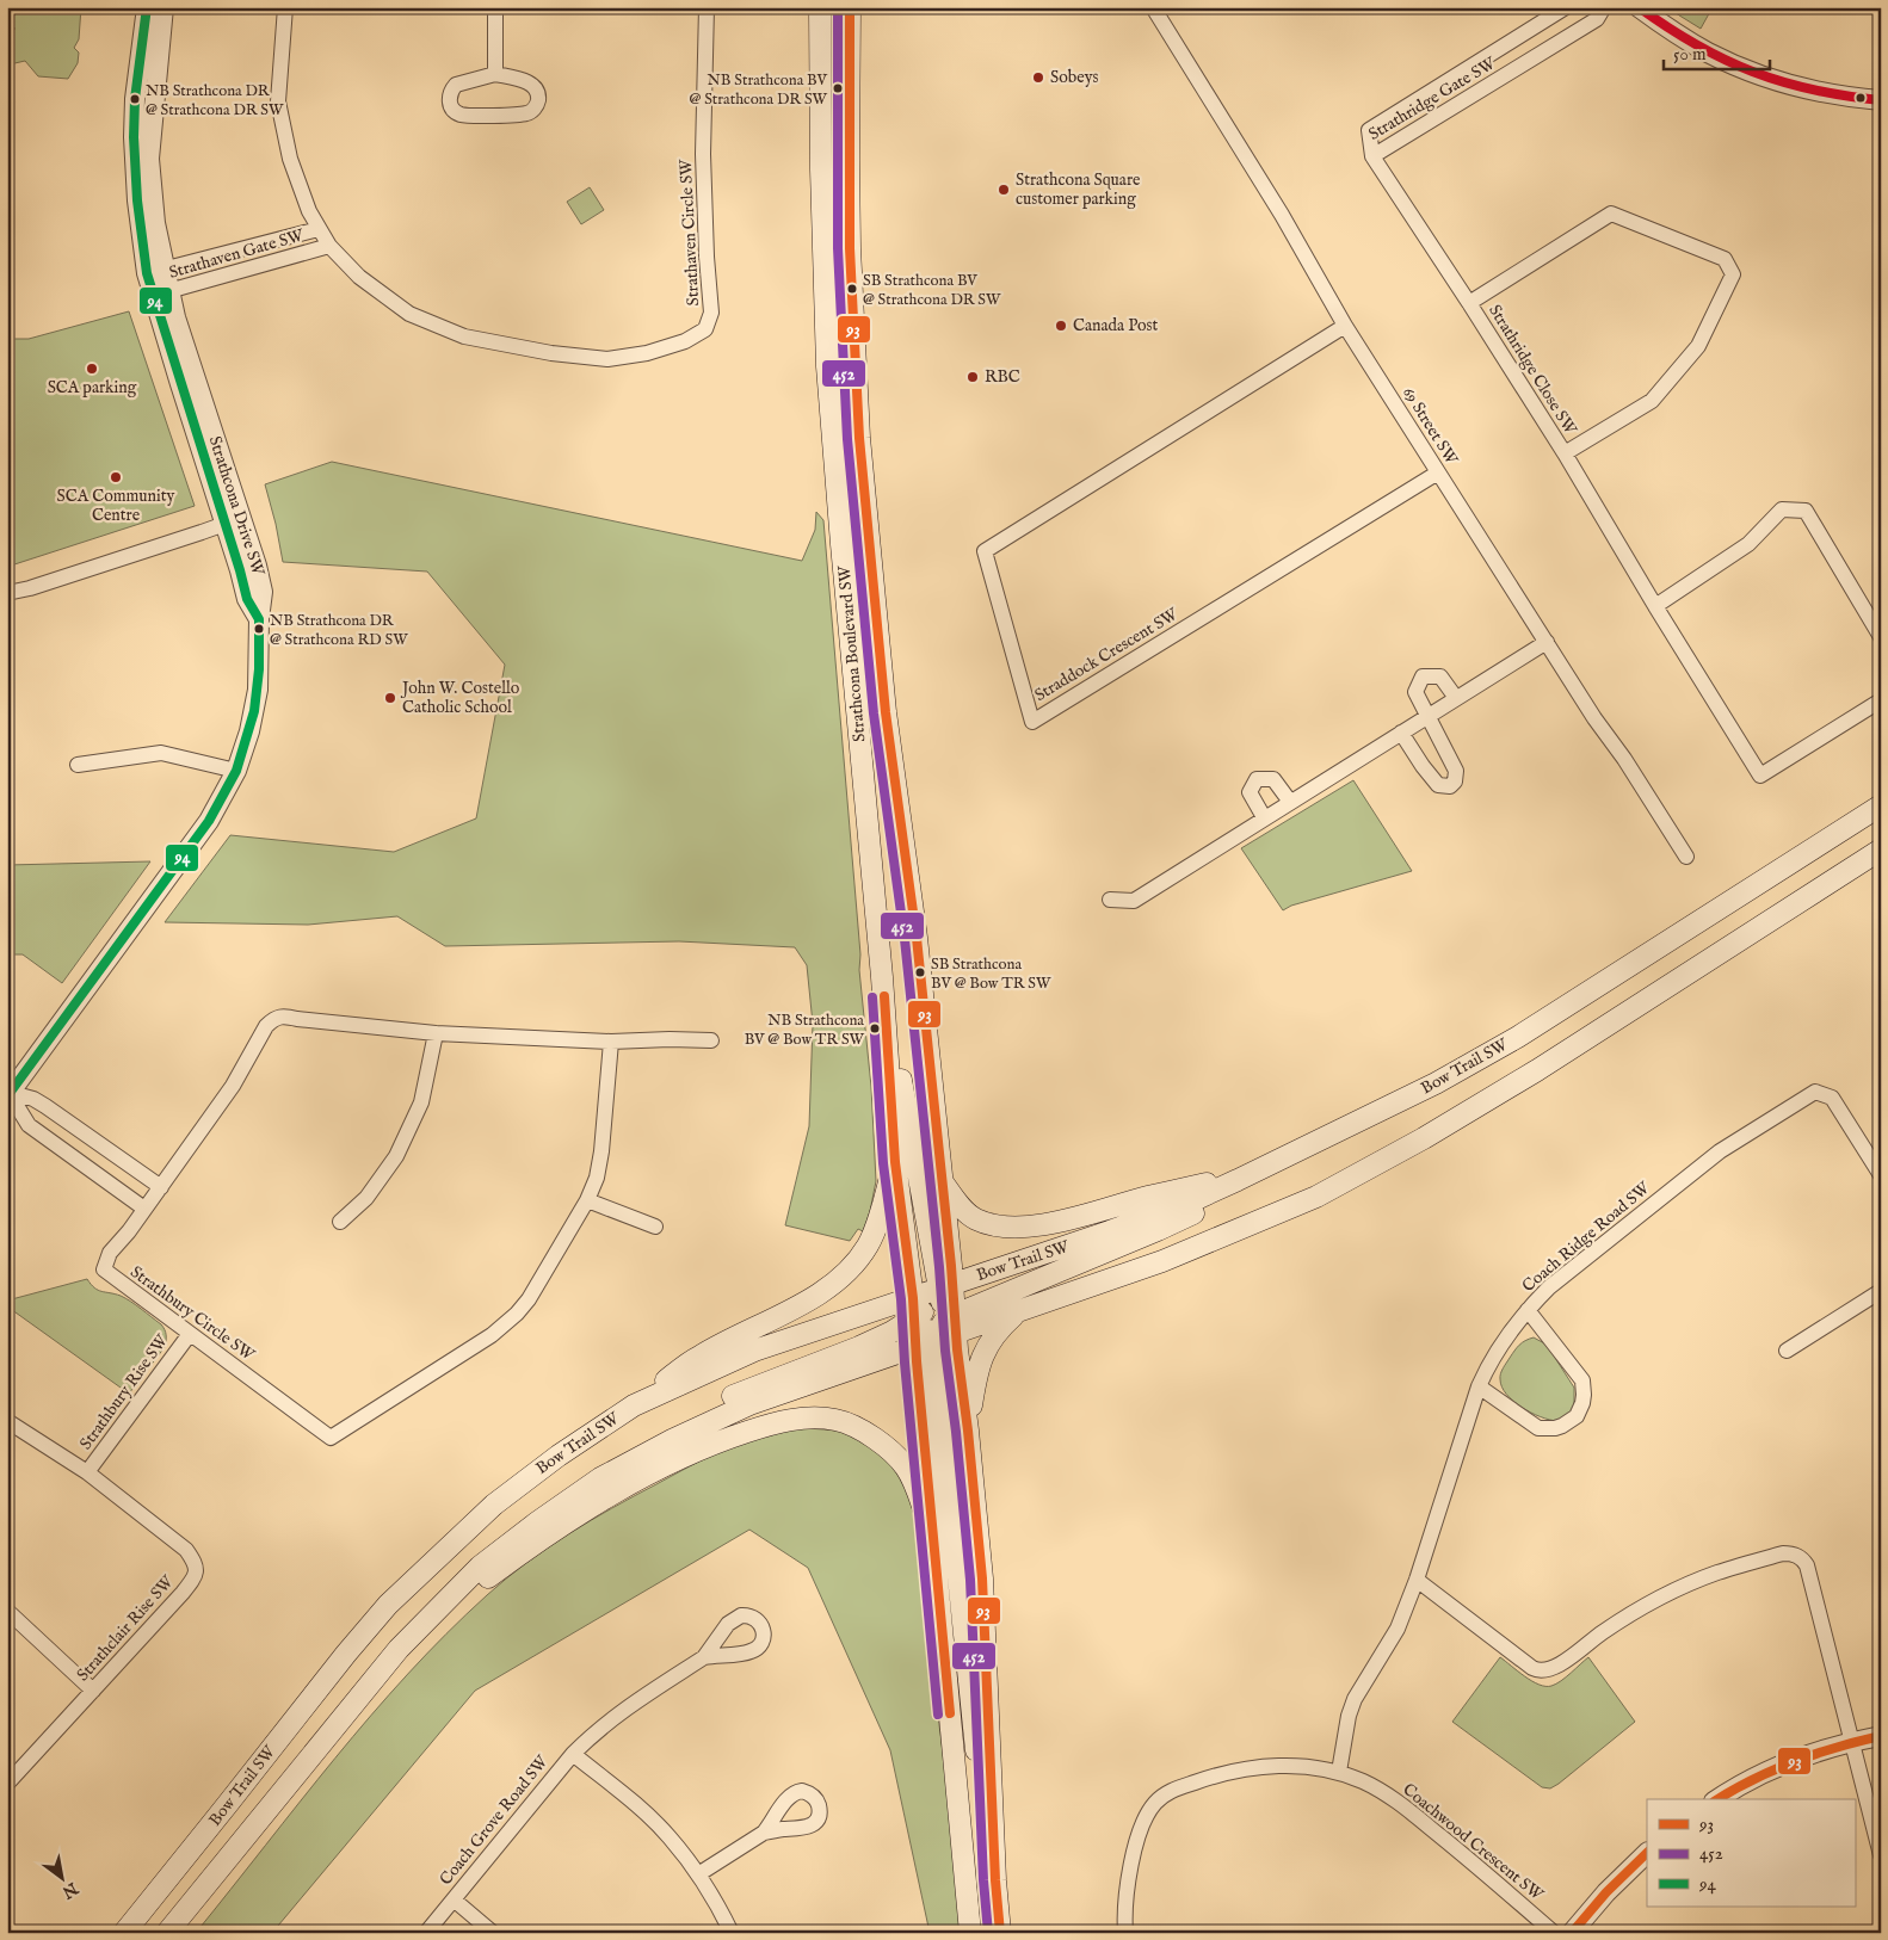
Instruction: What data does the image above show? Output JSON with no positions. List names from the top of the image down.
{
  "streets": {
    "main road": ["Strathcona Boulevard SW", "Bow Trail SW"],
    "street": [
      "Strathridge Gate SW",
      "Strathaven Circle SW",
      "Strathaven Gate SW",
      "Strathridge Close SW",
      "69 Street SW",
      "Strathcona Drive SW",
      "Straddock Crescent SW",
      "Coach Ridge Road SW",
      "Strathbury Circle SW",
      "Strathbury Rise SW",
      "Strathclair Rise SW",
      "Coach Grove Road SW",
      "Coachwood Crescent SW"
    ]
  },
  "crossings": [
    ["Strathridge Gate SW", "Strathridge Close SW"],
    ["Strathaven Circle SW", "Strathaven Gate SW"],
    ["Strathaven Gate SW", "Strathcona Drive SW"],
    ["69 Street SW", "Straddock Crescent SW"],
    ["Strathcona Boulevard SW", "Bow Trail SW"],
    ["Coach Ridge Road SW", "Coachwood Crescent SW"],
    ["Strathbury Circle SW", "Strathbury Rise SW"],
    ["Strathbury Rise SW", "Strathclair Rise SW"]
  ],
  "places": [
    "Sobeys",
    "NB Strathcona BV @ Strathcona DR SW",
    "NB Strathcona DR @ Strathcona DR SW",
    "Strathcona Square customer parking",
    "SB Strathcona BV @ Strathcona DR SW",
    "Canada Post",
    "SCA parking",
    "RBC",
    "SCA Community Centre",
    "NB Strathcona DR @ Strathcona RD SW",
    "John W. Costello Catholic School",
    "SB Strathcona BV @ Bow TR SW",
    "NB Strathcona BV @ Bow TR SW"
  ],
  "lines": ["transit line 93", "transit line 452", "transit line 94"],
  "legend": ["93", "452", "94"],
  "scale_bar": "50 m",
  "north": "bottom right"
}
